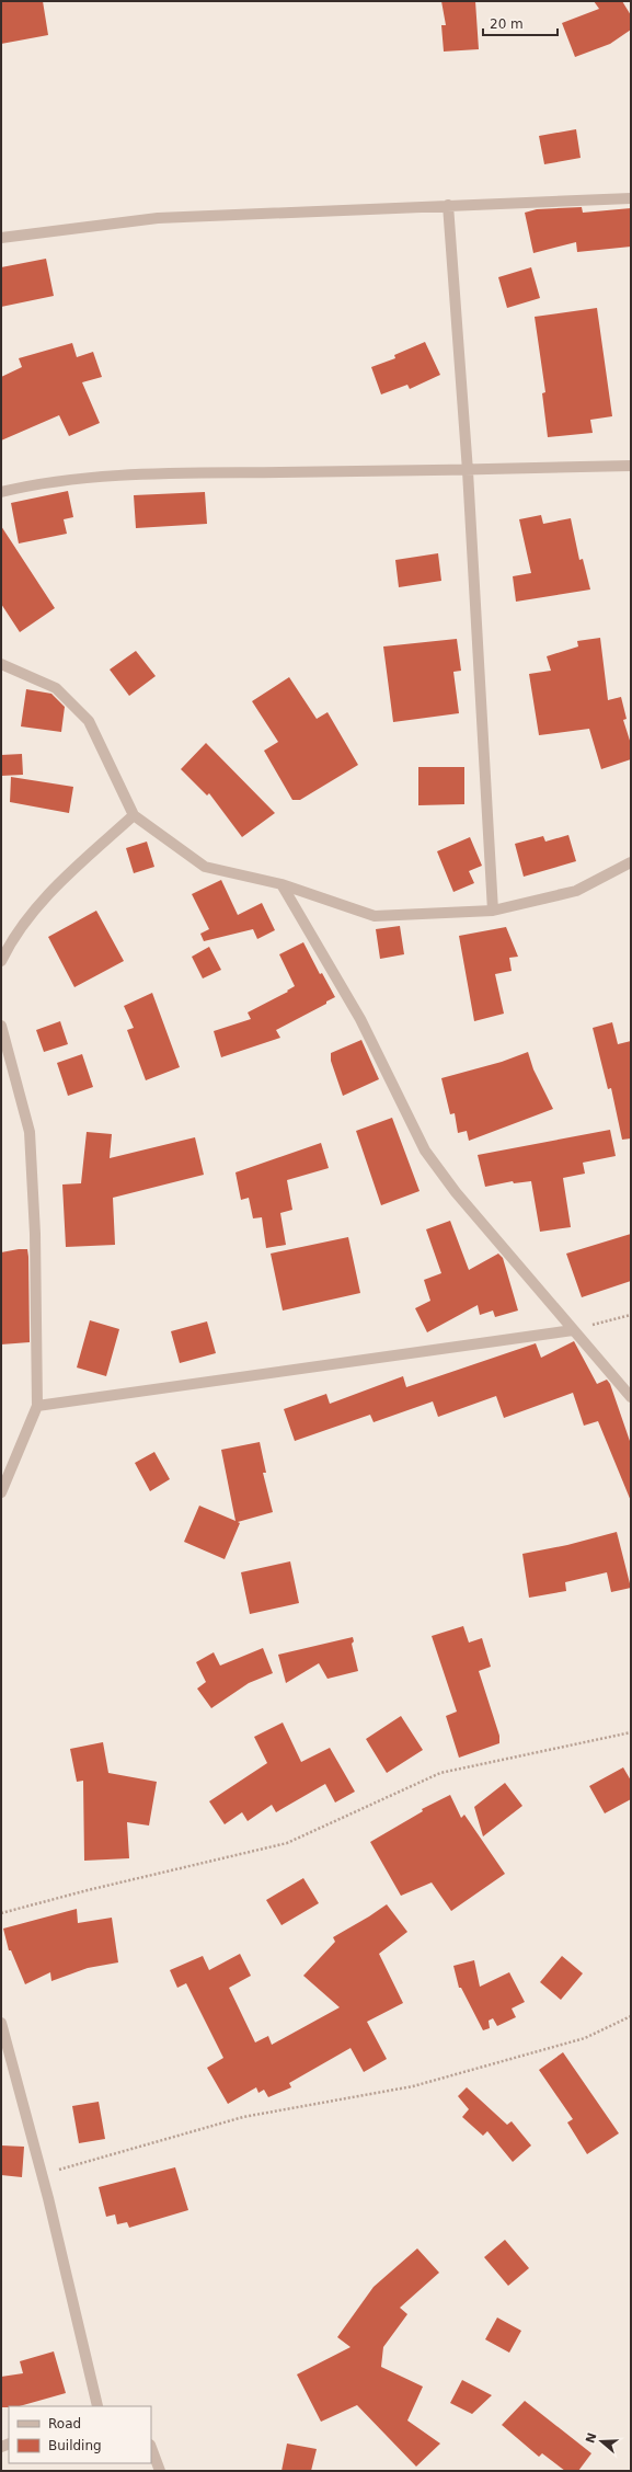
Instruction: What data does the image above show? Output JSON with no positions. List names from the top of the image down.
{
  "legend": ["Road", "Building"],
  "scale_bar": "20 m",
  "north": "left"
}
